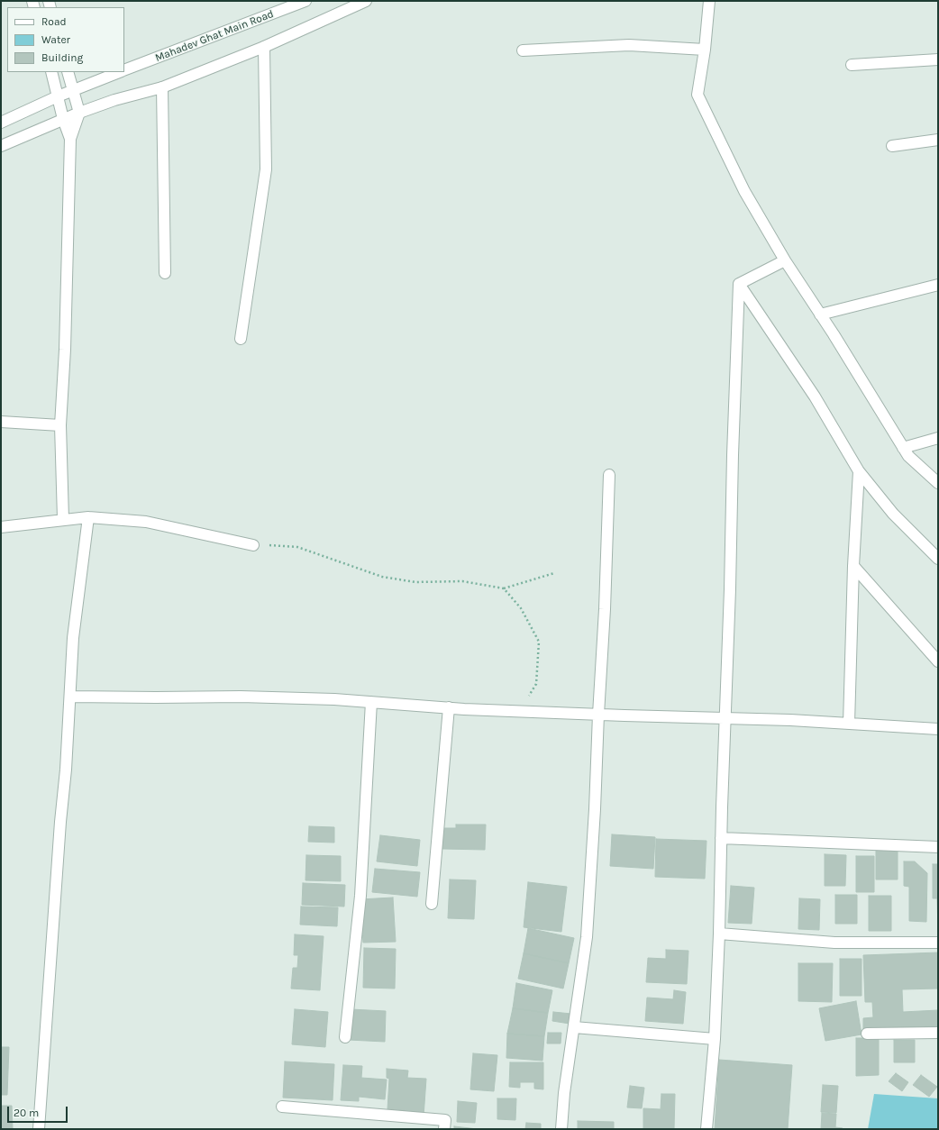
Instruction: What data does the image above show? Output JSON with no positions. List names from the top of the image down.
{
  "streets": {
    "street": ["Mahadev Ghat Main Road"]
  },
  "legend": ["Road", "Water", "Building"],
  "scale_bar": "20 m"
}
